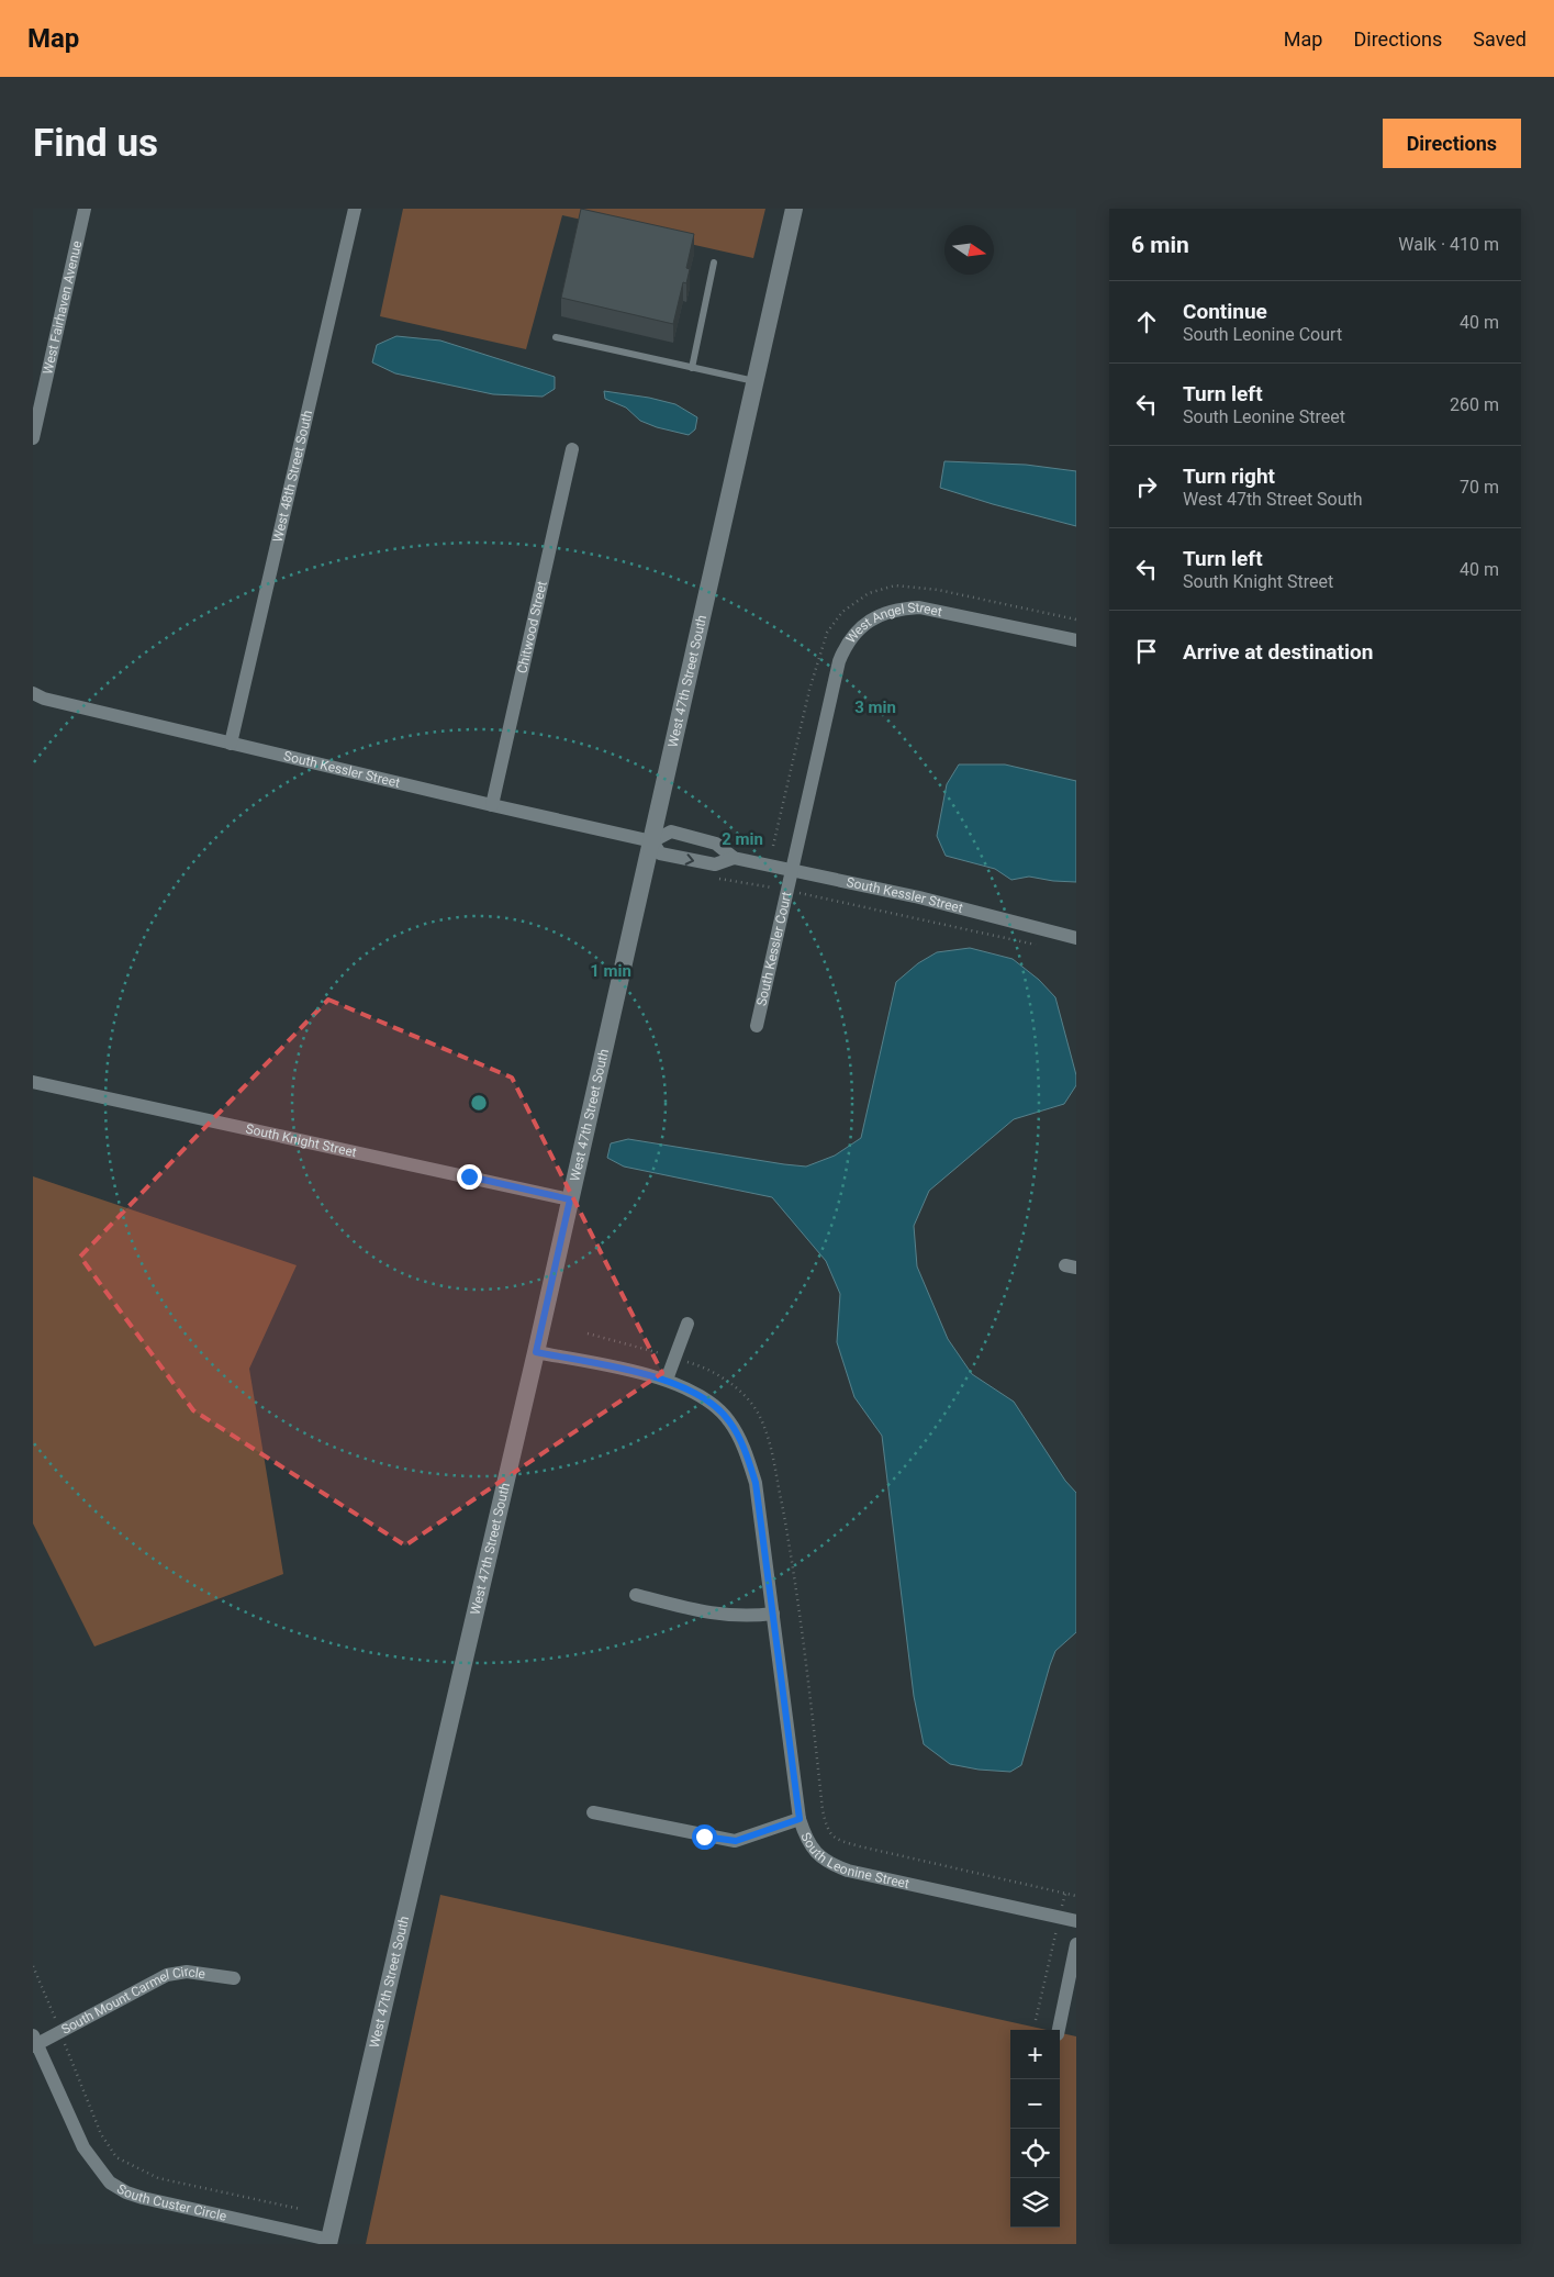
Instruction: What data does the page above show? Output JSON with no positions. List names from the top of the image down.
{
  "streets": {
    "street": [
      "West Fairhaven Avenue",
      "West 48th Street South",
      "Chitwood Street",
      "West Angel Street",
      "West 47th Street South",
      "South Kessler Street",
      "South Kessler Court",
      "South Knight Street",
      "South Leonine Street",
      "South Mount Carmel Circle",
      "South Custer Circle"
    ]
  },
  "crossings": [
    ["West 48th Street South", "South Kessler Street"],
    ["Chitwood Street", "South Kessler Street"],
    ["West Angel Street", "South Kessler Street"],
    ["West Angel Street", "South Kessler Court"],
    ["West 47th Street South", "South Kessler Street"],
    ["West 47th Street South", "South Knight Street"],
    ["West 47th Street South", "South Leonine Street"],
    ["West 47th Street South", "South Custer Circle"],
    ["South Kessler Street", "South Kessler Court"],
    ["South Mount Carmel Circle", "South Custer Circle"]
  ],
  "north": "right",
  "page": {
    "header": "Map",
    "nav": ["Map", "Directions", "Saved"],
    "buttons": "Directions",
    "title": "Find us",
    "heading": ["6 min", "Walk · 410 m"],
    "list": [
      ["Continue", "South Leonine Court", "40 m"],
      ["Turn left", "South Leonine Street", "260 m"],
      ["Turn right", "West 47th Street South", "70 m"],
      ["Turn left", "South Knight Street", "40 m"],
      "Arrive at destination"
    ],
    "map_buttons": ["+", "−"]
  },
  "rings": ["3 min", "2 min", "1 min"]
}
